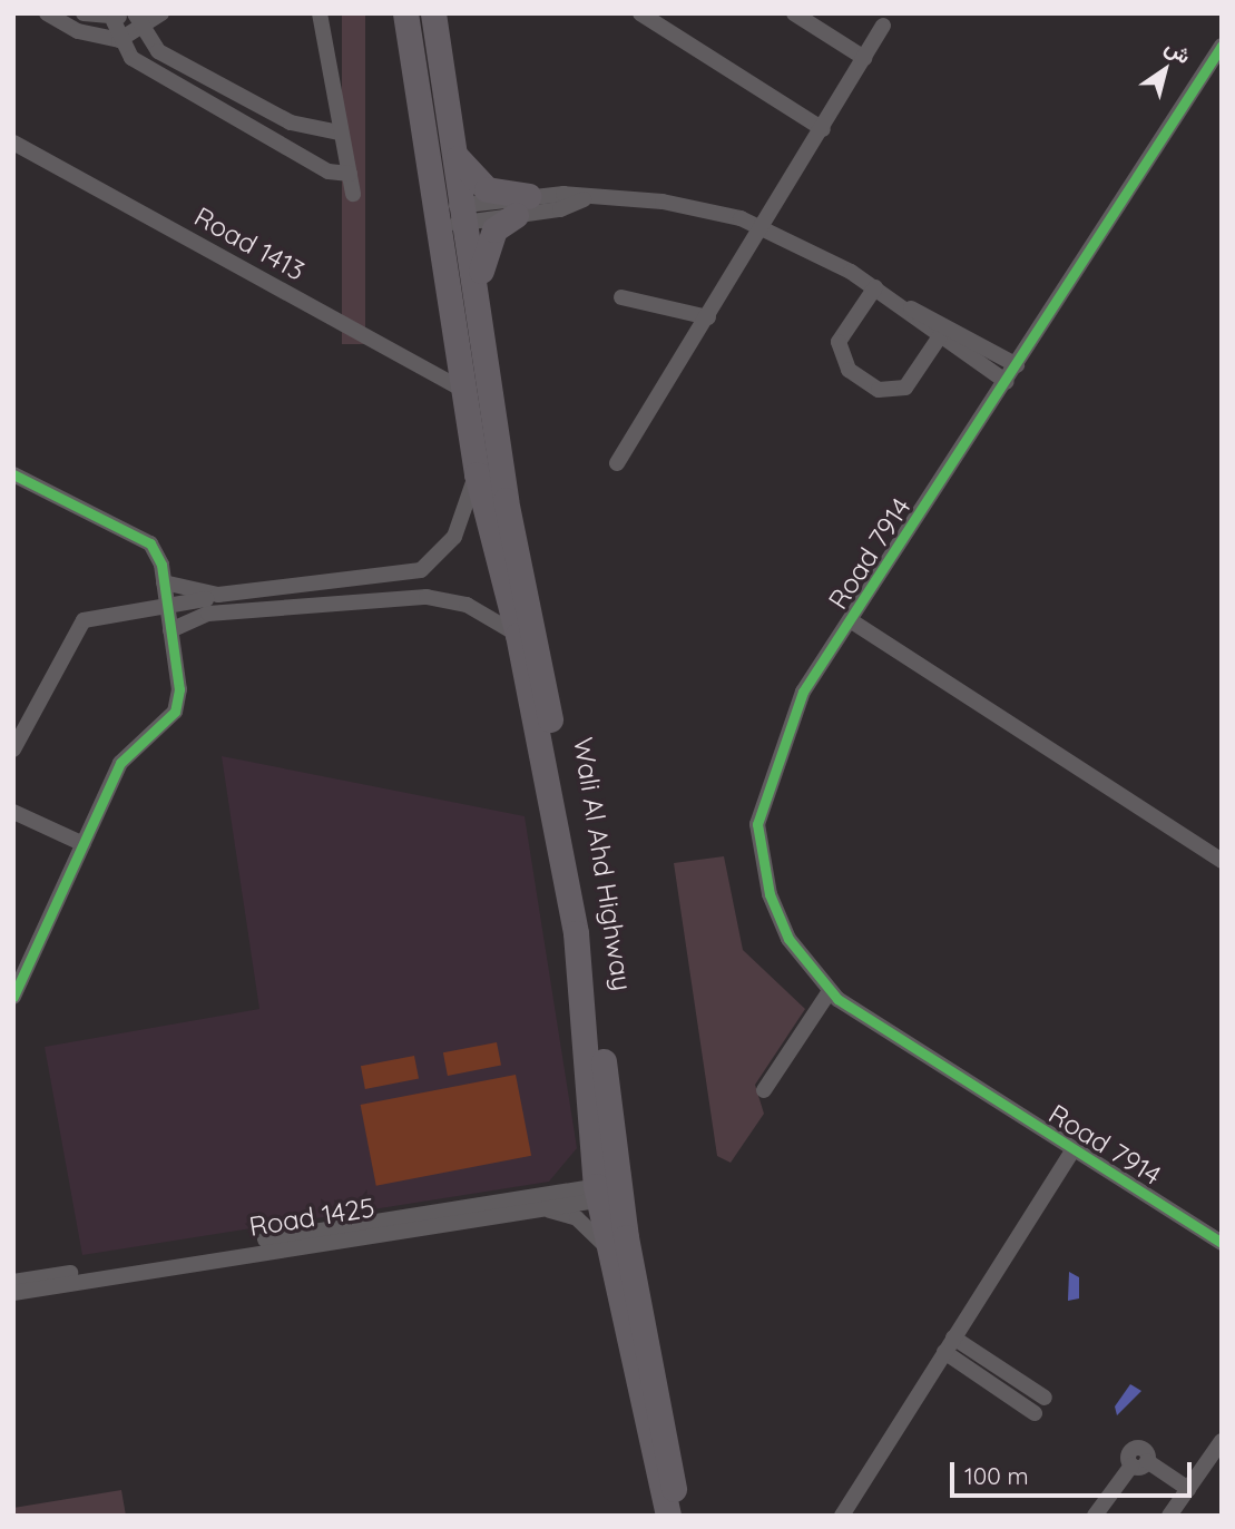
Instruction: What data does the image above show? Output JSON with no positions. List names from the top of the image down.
{
  "streets": {
    "main road": ["Wali Al Ahd Highway"],
    "street": ["Road 1413", "Road 7914", "Road 1425"]
  },
  "crossings": [
    ["Road 1413", "Wali Al Ahd Highway"],
    ["Wali Al Ahd Highway", "Road 1425"]
  ],
  "scale_bar": "100 m",
  "north": "top right"
}
